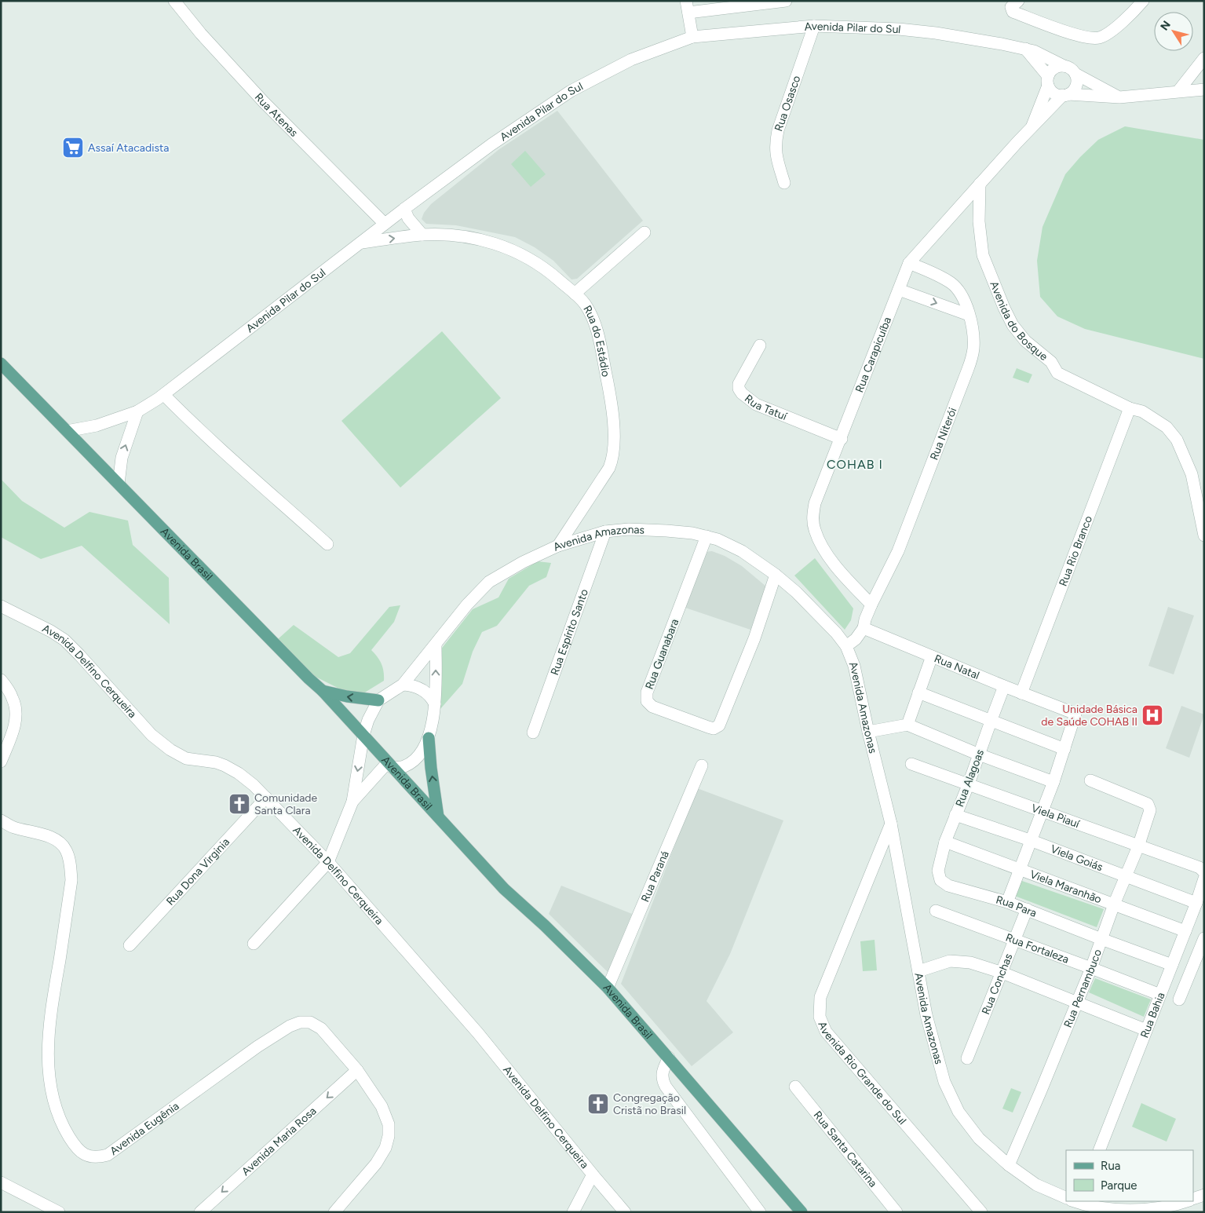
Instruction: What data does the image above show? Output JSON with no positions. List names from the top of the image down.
{
  "streets": {
    "main road": ["Avenida Brasil"],
    "street": [
      "Avenida Pilar do Sul",
      "Rua Osasco",
      "Rua Atenas",
      "Avenida do Bosque",
      "Rua do Estádio",
      "Rua Carapicuíba",
      "Rua Tatuí",
      "Rua Niterói",
      "Avenida Amazonas",
      "Rua Rio Branco",
      "Rua Espírito Santo",
      "Rua Guanabara",
      "Rua Natal",
      "Avenida Delfino Cerqueira",
      "Rua Alagoas",
      "Viela Piauí",
      "Viela Goiás",
      "Rua Dona Virginia",
      "Rua Paraná",
      "Viela Maranhão",
      "Rua Para",
      "Rua Fortaleza",
      "Rua Conchas",
      "Rua Pernambuco",
      "Rua Bahia",
      "Avenida Rio Grande do Sul",
      "Avenida Eugênia",
      "Avenida Maria Rosa",
      "Rua Santa Catarina"
    ]
  },
  "crossings": [
    ["Avenida Pilar do Sul", "Rua Osasco"],
    ["Avenida Pilar do Sul", "Rua Atenas"],
    ["Avenida Pilar do Sul", "Rua do Estádio"],
    ["Avenida Pilar do Sul", "Rua Carapicuíba"],
    ["Avenida Pilar do Sul", "Avenida Brasil"],
    ["Avenida do Bosque", "Rua Carapicuíba"],
    ["Avenida do Bosque", "Rua Rio Branco"],
    ["Rua do Estádio", "Avenida Amazonas"],
    ["Rua Carapicuíba", "Rua Tatuí"],
    ["Rua Carapicuíba", "Rua Niterói"],
    ["Rua Niterói", "Rua Natal"],
    ["Avenida Amazonas", "Avenida Brasil"],
    ["Avenida Amazonas", "Rua Espírito Santo"],
    ["Avenida Amazonas", "Rua Guanabara"],
    ["Avenida Amazonas", "Rua Pernambuco"],
    ["Avenida Amazonas", "Avenida Rio Grande do Sul"],
    ["Rua Rio Branco", "Rua Natal"],
    ["Avenida Brasil", "Rua Paraná"],
    ["Rua Natal", "Rua Alagoas"],
    ["Avenida Delfino Cerqueira", "Rua Dona Virginia"],
    ["Rua Alagoas", "Viela Piauí"],
    ["Rua Alagoas", "Viela Goiás"],
    ["Rua Alagoas", "Viela Maranhão"],
    ["Rua Alagoas", "Rua Para"],
    ["Viela Piauí", "Rua Pernambuco"],
    ["Viela Goiás", "Rua Pernambuco"],
    ["Viela Goiás", "Rua Bahia"],
    ["Viela Maranhão", "Rua Pernambuco"],
    ["Viela Maranhão", "Rua Bahia"],
    ["Rua Para", "Rua Conchas"],
    ["Rua Para", "Rua Pernambuco"],
    ["Rua Para", "Rua Bahia"],
    ["Rua Fortaleza", "Rua Conchas"],
    ["Rua Fortaleza", "Rua Pernambuco"],
    ["Rua Fortaleza", "Rua Bahia"],
    ["Avenida Eugênia", "Avenida Maria Rosa"]
  ],
  "one_way": ["Avenida Maria Rosa"],
  "districts": ["COHAB I"],
  "places": {
    "supermarket": ["Assaí Atacadista"],
    "hospital": ["Unidade Básica de Saúde COHAB II"],
    "church": ["Comunidade Santa Clara", "Congregação Cristã no Brasil"]
  },
  "legend": ["Rua", "Parque"],
  "north": "top left"
}
